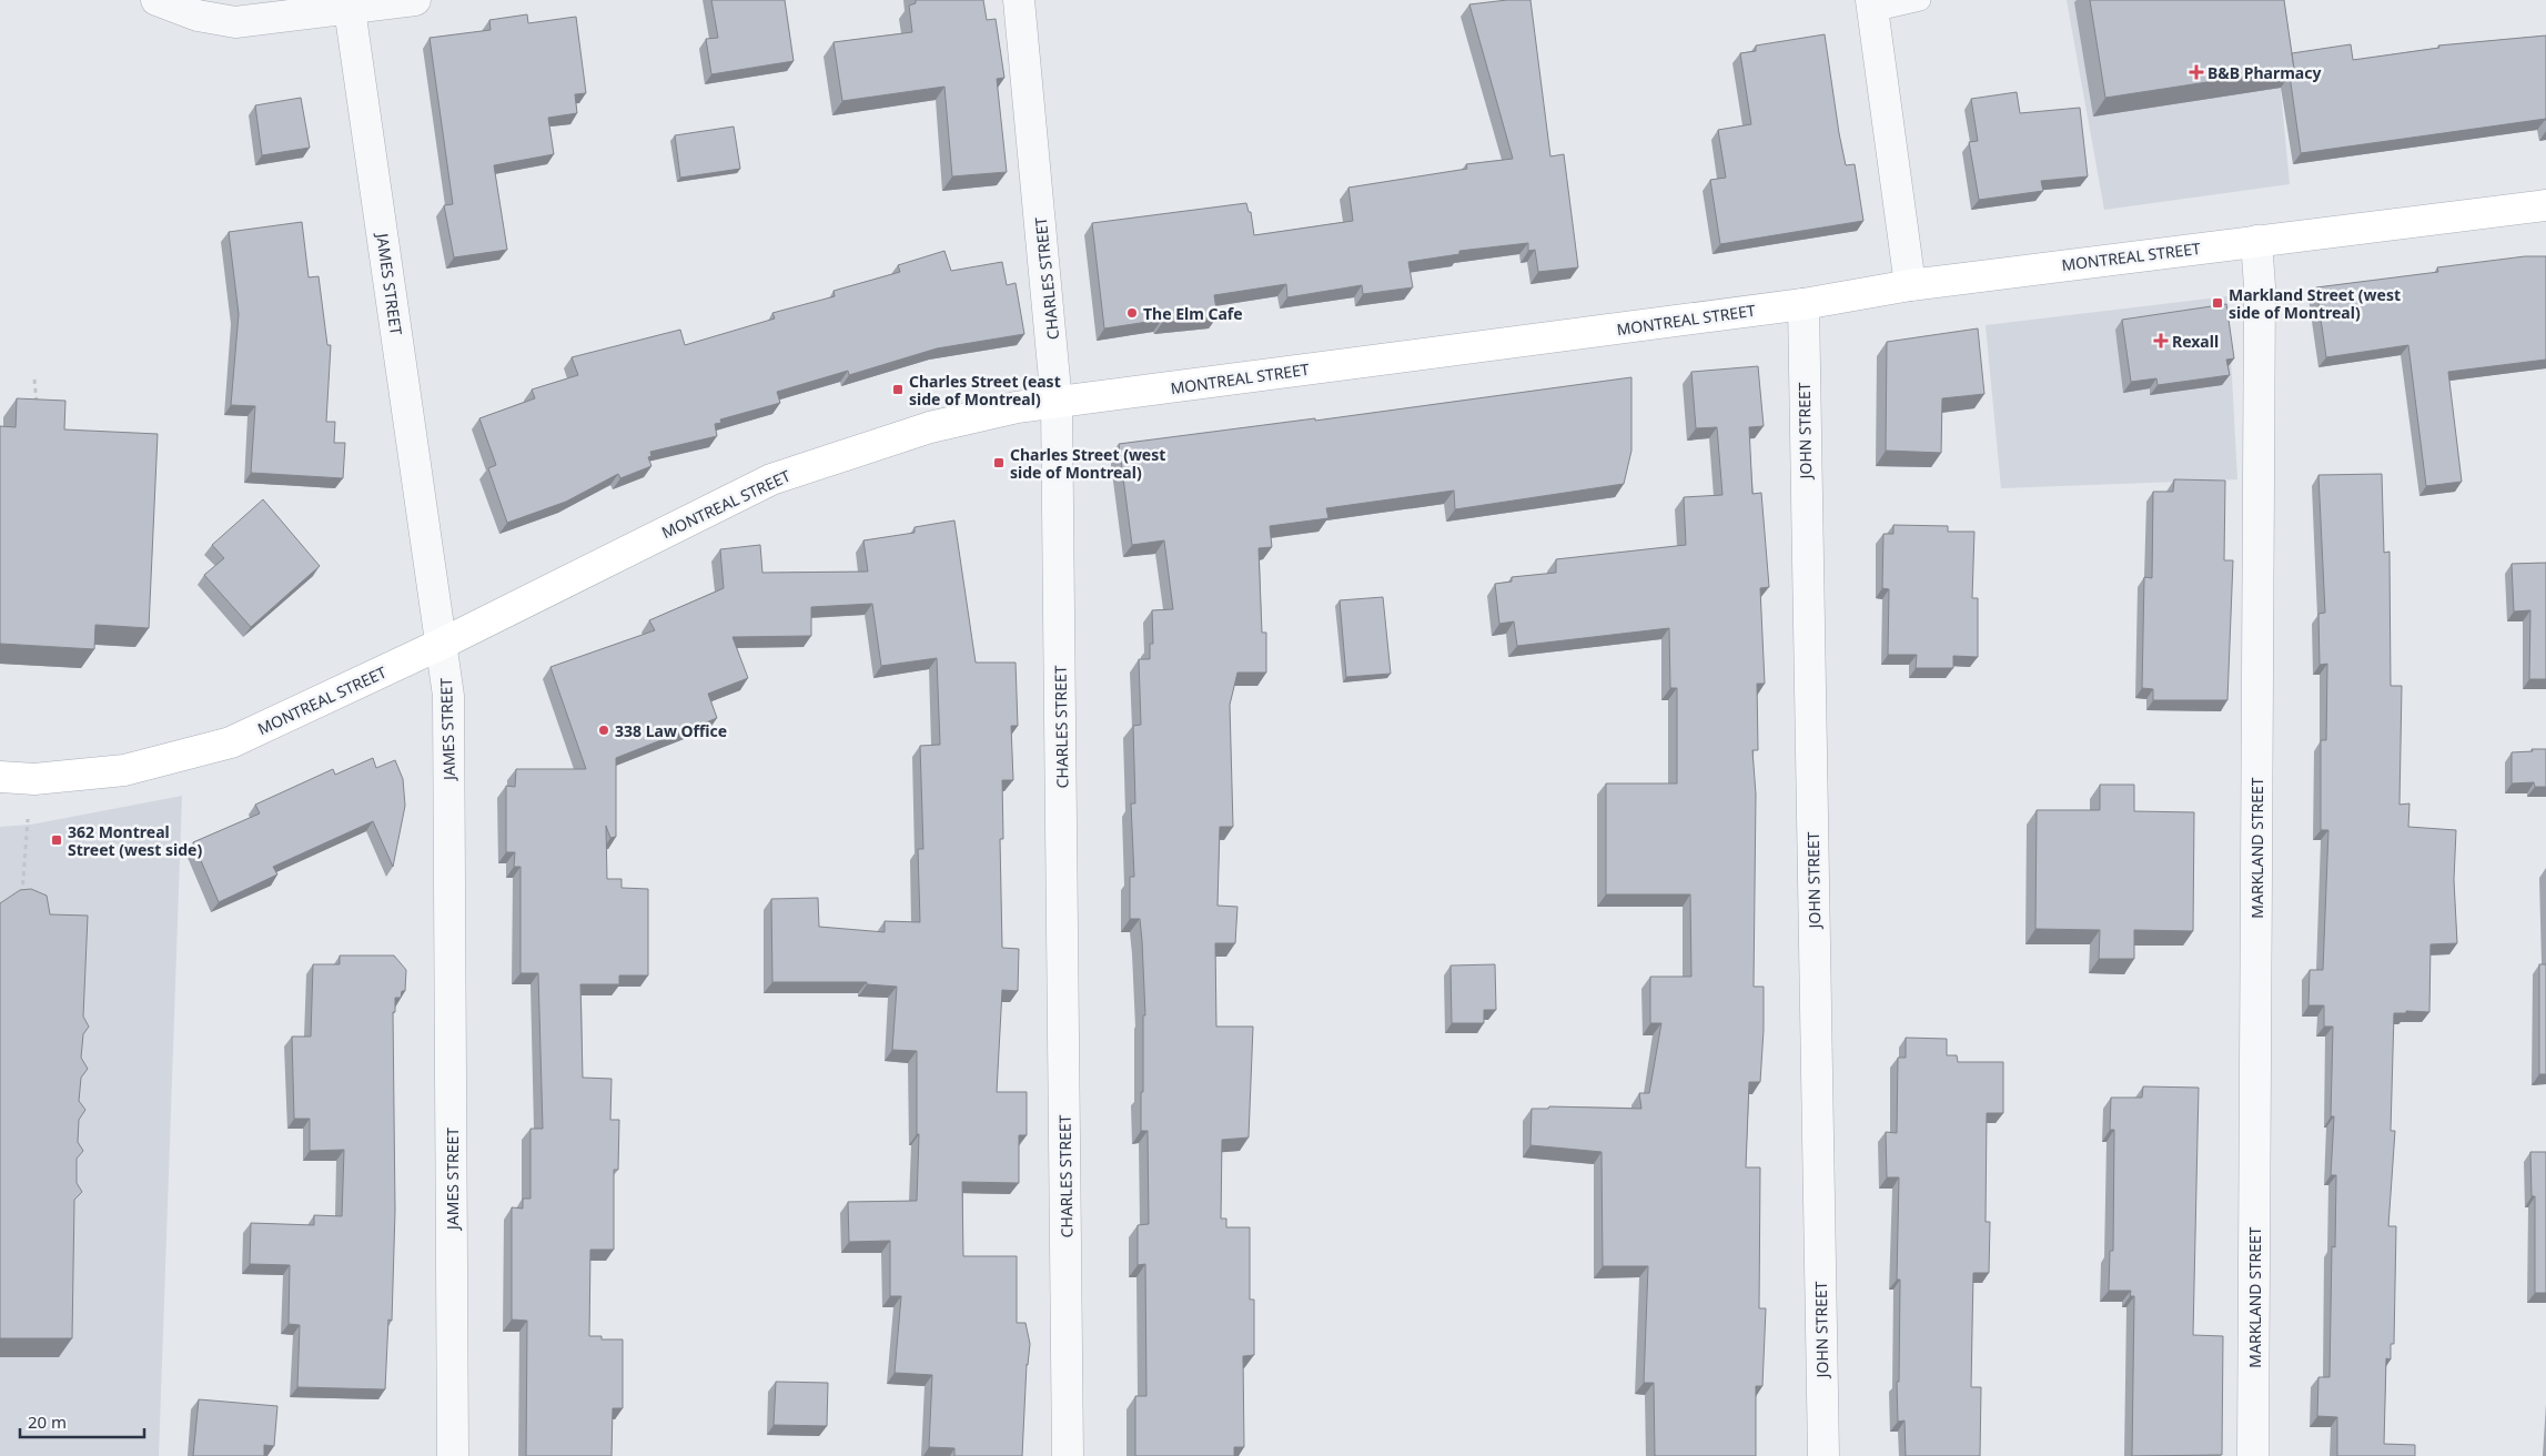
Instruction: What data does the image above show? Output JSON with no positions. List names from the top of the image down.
{
  "streets": {
    "main road": ["MONTREAL STREET"],
    "street": [
      "CHARLES STREET",
      "JAMES STREET",
      "JOHN STREET",
      "MARKLAND STREET"
    ]
  },
  "crossings": [
    ["MONTREAL STREET", "CHARLES STREET"],
    ["MONTREAL STREET", "JAMES STREET"],
    ["MONTREAL STREET", "JOHN STREET"],
    ["MONTREAL STREET", "MARKLAND STREET"]
  ],
  "places": {
    "health": ["B&B Pharmacy", "Rexall"],
    "transit": [
      "Markland Street (west side of Montreal)",
      "Charles Street (east side of Montreal)",
      "Charles Street (west side of Montreal)",
      "362 Montreal Street (west side)"
    ],
    "other": ["The Elm Cafe", "338 Law Office"]
  },
  "scale_bar": "20 m"
}
